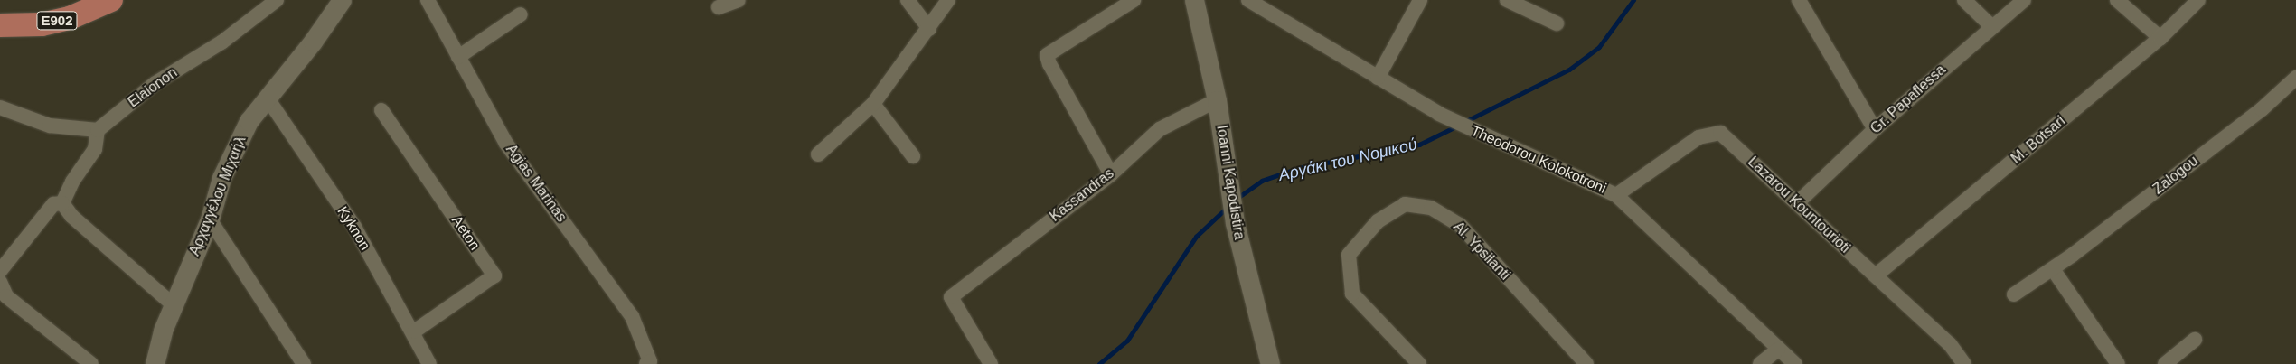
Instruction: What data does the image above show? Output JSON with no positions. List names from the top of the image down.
{
  "streets": {
    "main road": ["E902"],
    "street": [
      "Elaionon",
      "Gr. Papaflessa",
      "M. Botsari",
      "Theodorou Kolokotroni",
      "Zalogou",
      "Ioanni Kapodistira",
      "Agias Marinas",
      "Kassandras",
      "Αρχαγγέλου Μιχαήλ",
      "Lazarou Kountourioti",
      "Kyknon",
      "Aeton",
      "Al. Ypsilanti"
    ]
  },
  "crossings": [
    ["Gr. Papaflessa", "Lazarou Kountourioti"],
    ["M. Botsari", "Lazarou Kountourioti"],
    ["Theodorou Kolokotroni", "Lazarou Kountourioti"],
    ["Ioanni Kapodistira", "Kassandras"],
    ["Αρχαγγέλου Μιχαήλ", "Kyknon"],
    ["Kyknon", "Aeton"]
  ],
  "water": ["Αργάκι του Νομικού"]
}
